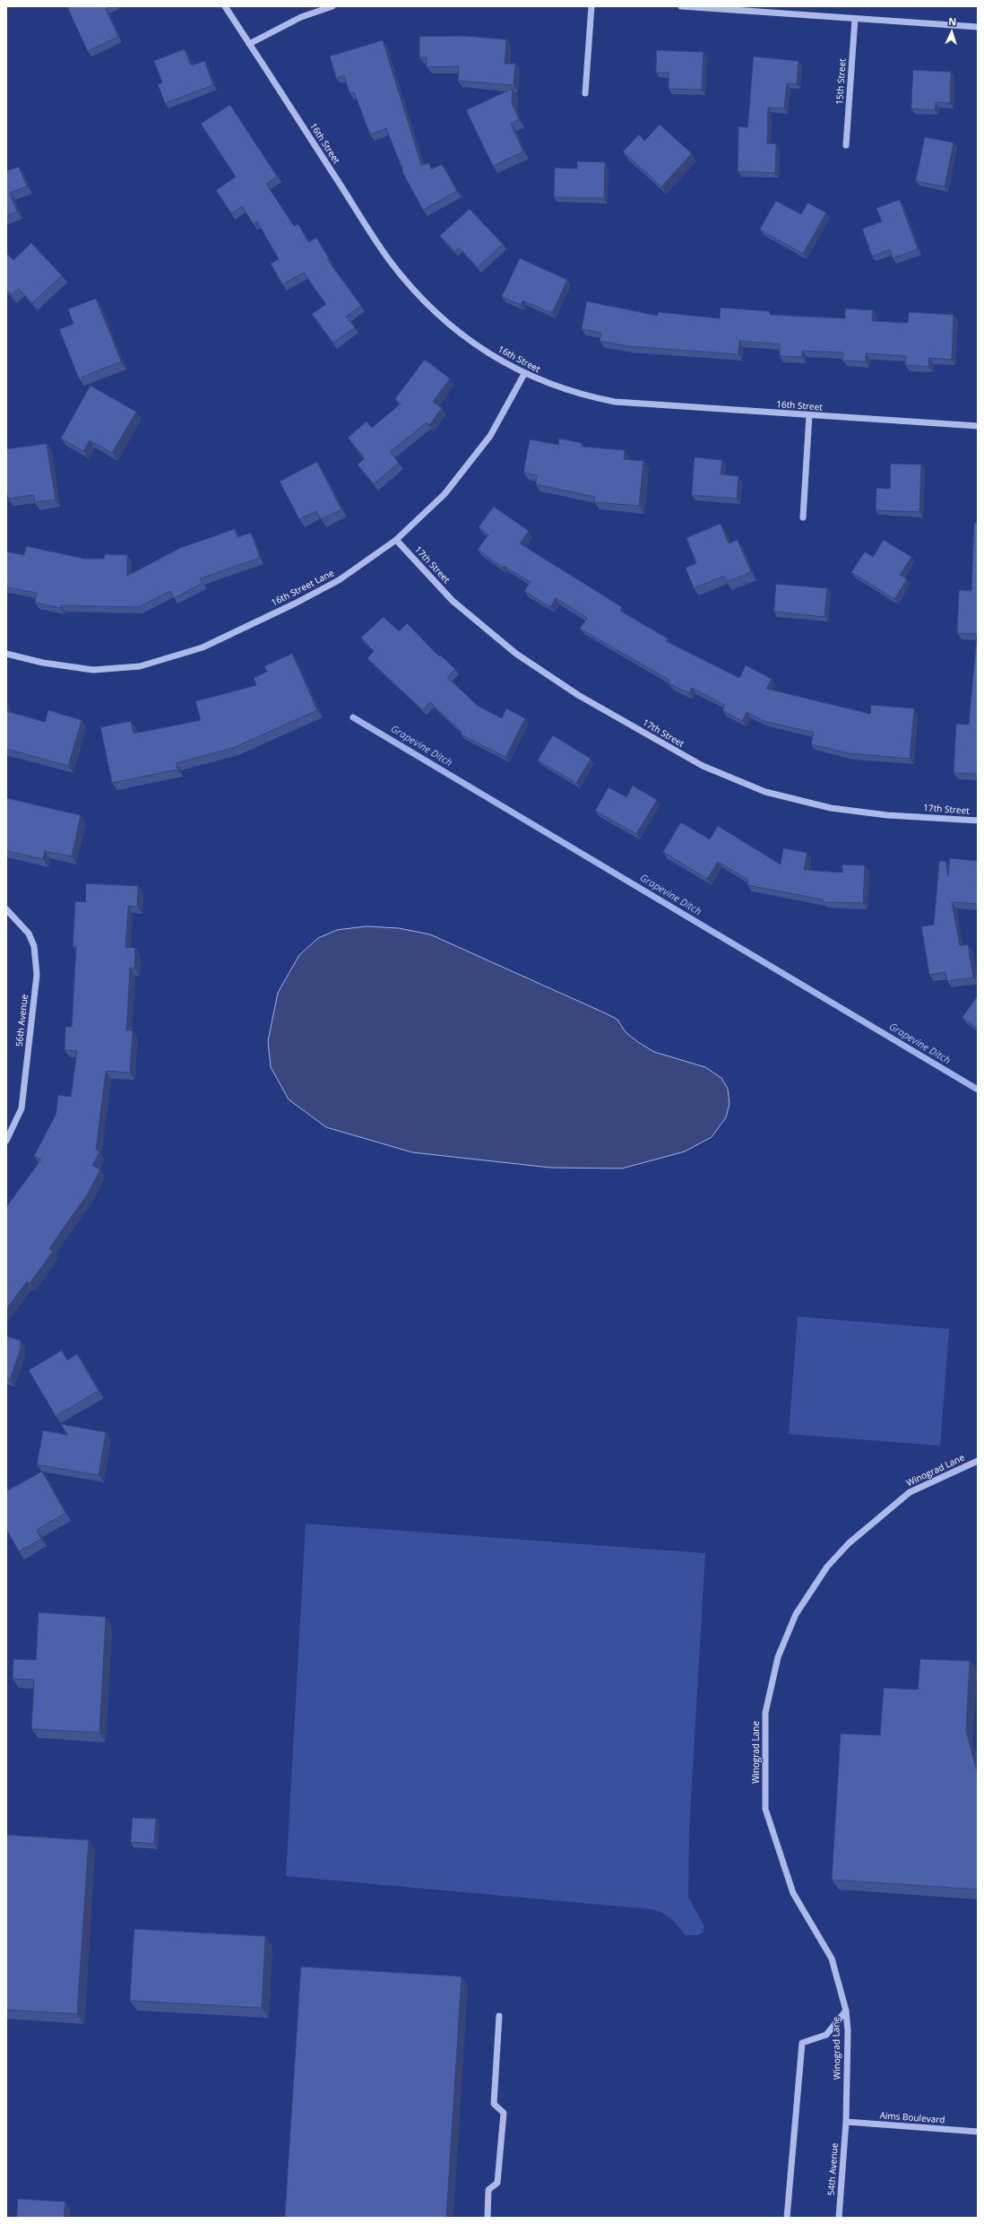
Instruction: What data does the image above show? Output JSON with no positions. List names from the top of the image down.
{
  "streets": {
    "street": [
      "15th Street",
      "16th Street",
      "17th Street",
      "16th Street Lane",
      "56th Avenue",
      "Winograd Lane",
      "Aims Boulevard",
      "54th Avenue"
    ]
  },
  "crossings": [
    ["16th Street", "16th Street Lane"],
    ["17th Street", "16th Street Lane"],
    ["Winograd Lane", "Aims Boulevard"],
    ["Winograd Lane", "54th Avenue"],
    ["Aims Boulevard", "54th Avenue"]
  ],
  "water": ["Grapevine Ditch"],
  "north": "top"
}
